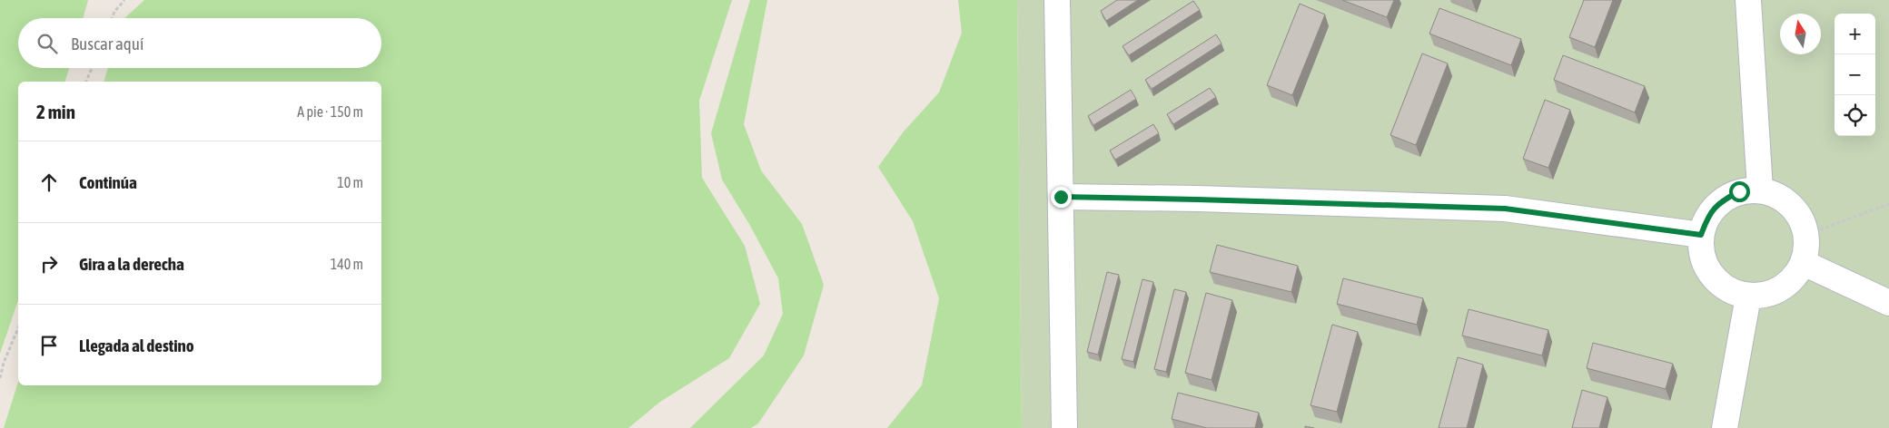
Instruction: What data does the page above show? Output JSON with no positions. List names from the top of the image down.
{
  "north": "top",
  "page": {
    "map_buttons": ["+", "−"],
    "search": "Buscar aquí",
    "heading": ["2 min", "A pie · 150 m"],
    "list": [
      ["Continúa", "10 m"],
      ["Gira a la derecha", "140 m"],
      "Llegada al destino"
    ]
  }
}
